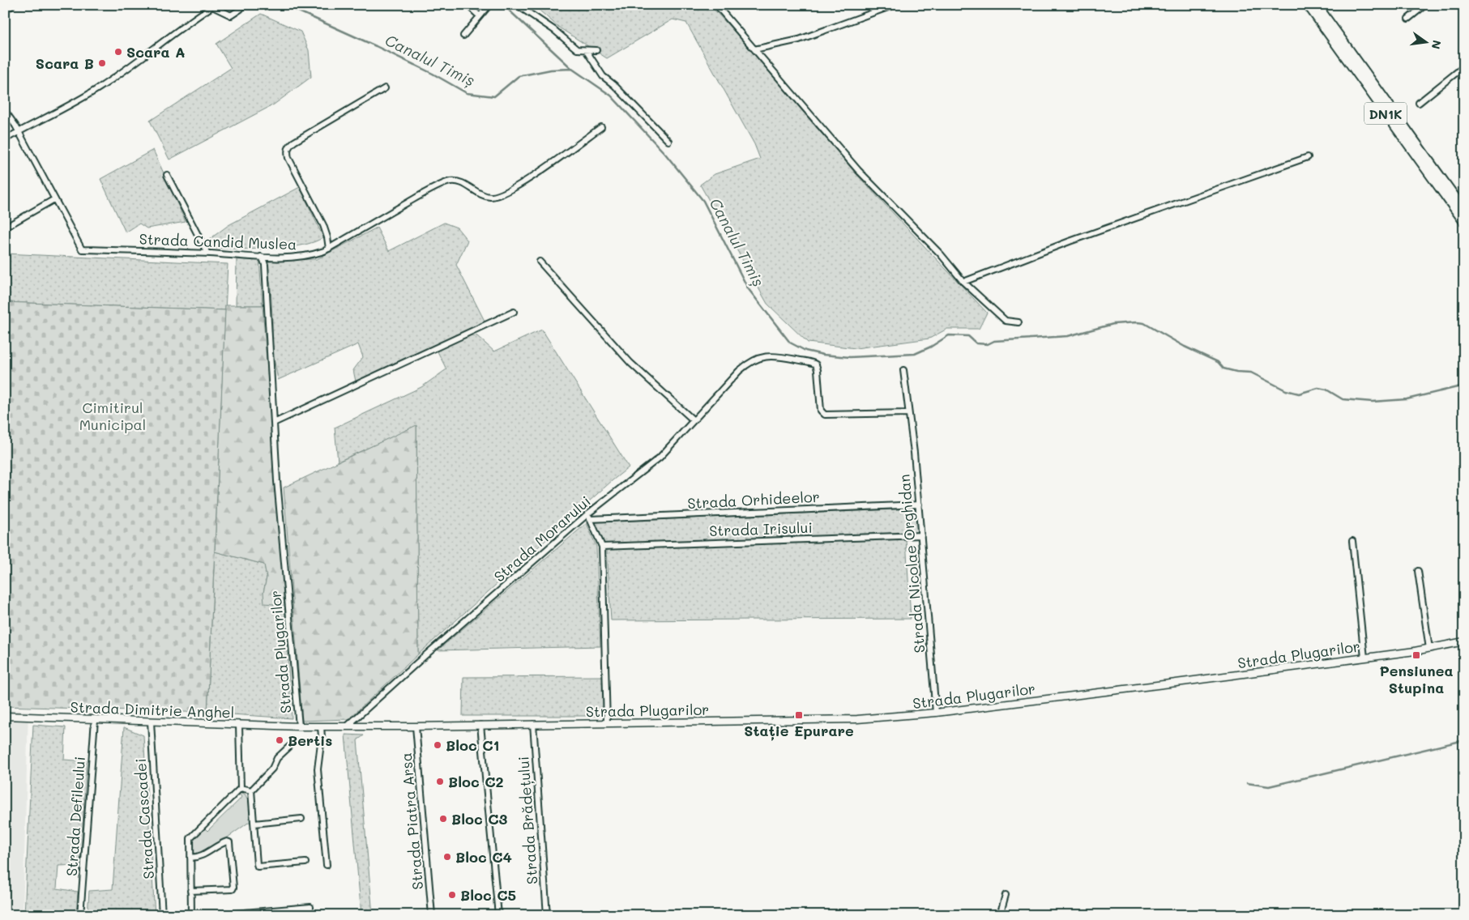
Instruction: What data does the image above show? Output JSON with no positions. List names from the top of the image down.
{
  "streets": {
    "highway": ["DN1K"],
    "street": [
      "Strada Candid Muslea",
      "Strada Orhideelor",
      "Strada Irisului",
      "Strada Morarului",
      "Strada Nicolae Orghidan",
      "Strada Plugarilor",
      "Strada Dimitrie Anghel",
      "Strada Defileului",
      "Strada Cascadei",
      "Strada Brădețului",
      "Strada Piatra Arsa"
    ]
  },
  "crossings": [
    ["Strada Candid Muslea", "Strada Plugarilor"],
    ["Strada Orhideelor", "Strada Nicolae Orghidan"],
    ["Strada Irisului", "Strada Nicolae Orghidan"],
    ["Strada Morarului", "Strada Nicolae Orghidan"],
    ["Strada Morarului", "Strada Plugarilor"],
    ["Strada Nicolae Orghidan", "Strada Plugarilor"],
    ["Strada Plugarilor", "Strada Dimitrie Anghel"],
    ["Strada Plugarilor", "Strada Brădețului"],
    ["Strada Plugarilor", "Strada Piatra Arsa"],
    ["Strada Dimitrie Anghel", "Strada Defileului"],
    ["Strada Dimitrie Anghel", "Strada Cascadei"]
  ],
  "water": ["Canalul Timiș"],
  "parks": ["Cimitirul Municipal"],
  "places": {
    "other": [
      "Scara A",
      "Scara B",
      "Bertis",
      "Bloc C1",
      "Bloc C2",
      "Bloc C3",
      "Bloc C4",
      "Bloc C5"
    ],
    "transit": ["Pensiunea Stupina", "Stație Epurare"]
  },
  "north": "right"
}
